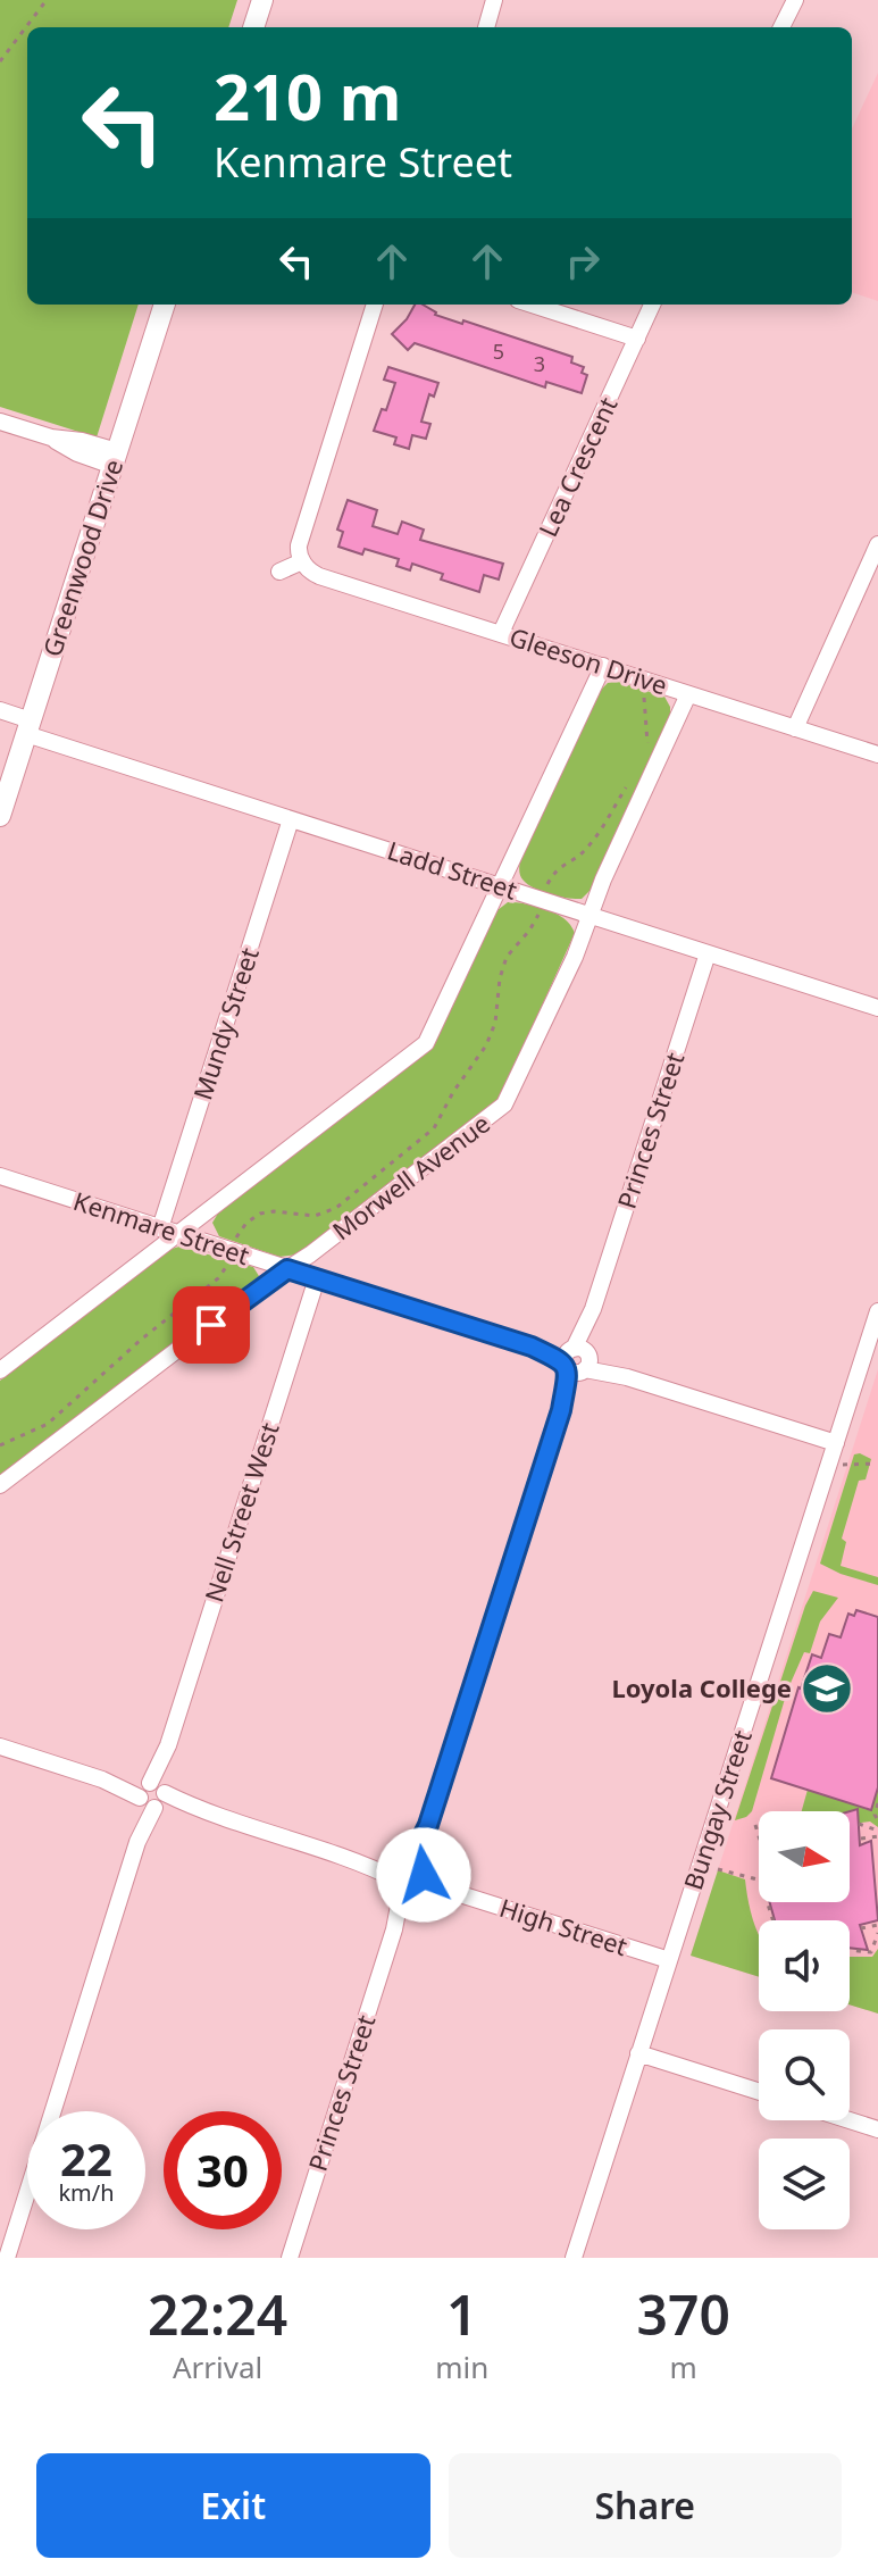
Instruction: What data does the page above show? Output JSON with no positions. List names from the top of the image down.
{
  "streets": {
    "street": [
      "Lea Crescent",
      "Greenwood Drive",
      "Gleeson Drive",
      "Ladd Street",
      "Mundy Street",
      "Princes Street",
      "Morwell Avenue",
      "Kenmare Street",
      "Nell Street West",
      "Bungay Street",
      "High Street"
    ]
  },
  "crossings": [
    ["Lea Crescent", "Gleeson Drive"],
    ["Greenwood Drive", "Ladd Street"],
    ["Gleeson Drive", "Morwell Avenue"],
    ["Ladd Street", "Mundy Street"],
    ["Ladd Street", "Princes Street"],
    ["Ladd Street", "Morwell Avenue"],
    ["Mundy Street", "Kenmare Street"],
    ["Princes Street", "Kenmare Street"],
    ["Princes Street", "High Street"],
    ["Morwell Avenue", "Kenmare Street"],
    ["Kenmare Street", "Nell Street West"],
    ["Kenmare Street", "Bungay Street"],
    ["Nell Street West", "High Street"],
    ["Bungay Street", "High Street"]
  ],
  "places": {
    "school or university": ["Loyola College"]
  },
  "house_numbers": ["5", "3"],
  "north": "right",
  "page": {
    "turn": ["210 m", "Kenmare Street"],
    "speed": "22 km/h",
    "limit": "30",
    "eta": [
      "22:24",
      "Arrival",
      "1",
      "min",
      "370",
      "m"
    ],
    "buttons": ["Exit", "Share"]
  }
}
